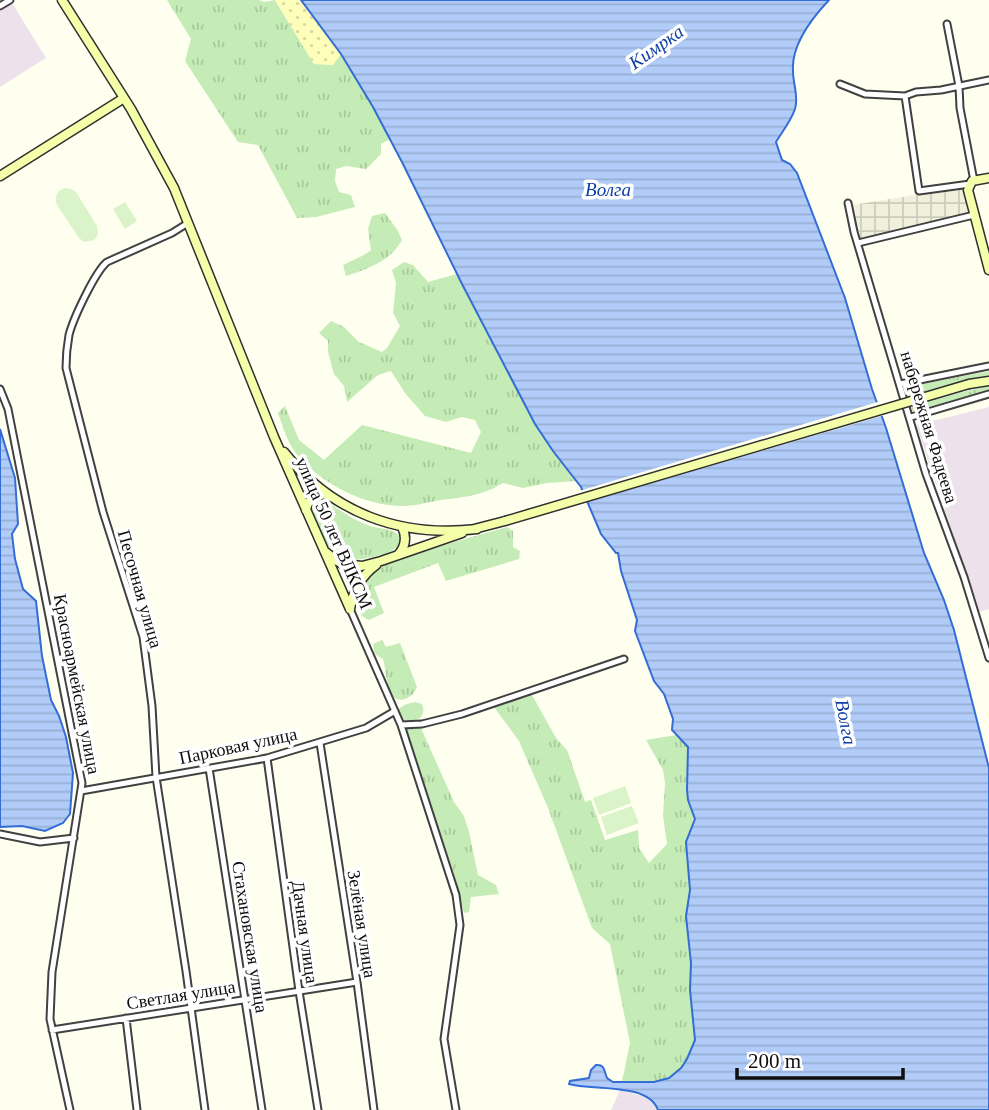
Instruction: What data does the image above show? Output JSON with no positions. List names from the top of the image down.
{
  "streets": {
    "main road": ["улица 50 лет ВЛКСМ"],
    "street": [
      "набережная Фадеева",
      "Песочная улица",
      "Красноармейская улица",
      "Парковая улица",
      "Зелёная улица",
      "Дачная улица",
      "Стахановская улица",
      "Светлая улица"
    ]
  },
  "crossings": [
    ["улица 50 лет ВЛКСМ", "Песочная улица"],
    ["улица 50 лет ВЛКСМ", "Парковая улица"],
    ["Песочная улица", "Парковая улица"],
    ["Песочная улица", "Светлая улица"],
    ["Красноармейская улица", "Парковая улица"],
    ["Красноармейская улица", "Светлая улица"],
    ["Парковая улица", "Зелёная улица"],
    ["Парковая улица", "Дачная улица"],
    ["Парковая улица", "Стахановская улица"],
    ["Зелёная улица", "Светлая улица"],
    ["Дачная улица", "Светлая улица"],
    ["Стахановская улица", "Светлая улица"]
  ],
  "water": ["Кимрка", "Волга"],
  "scale_bar": "200 m"
}
